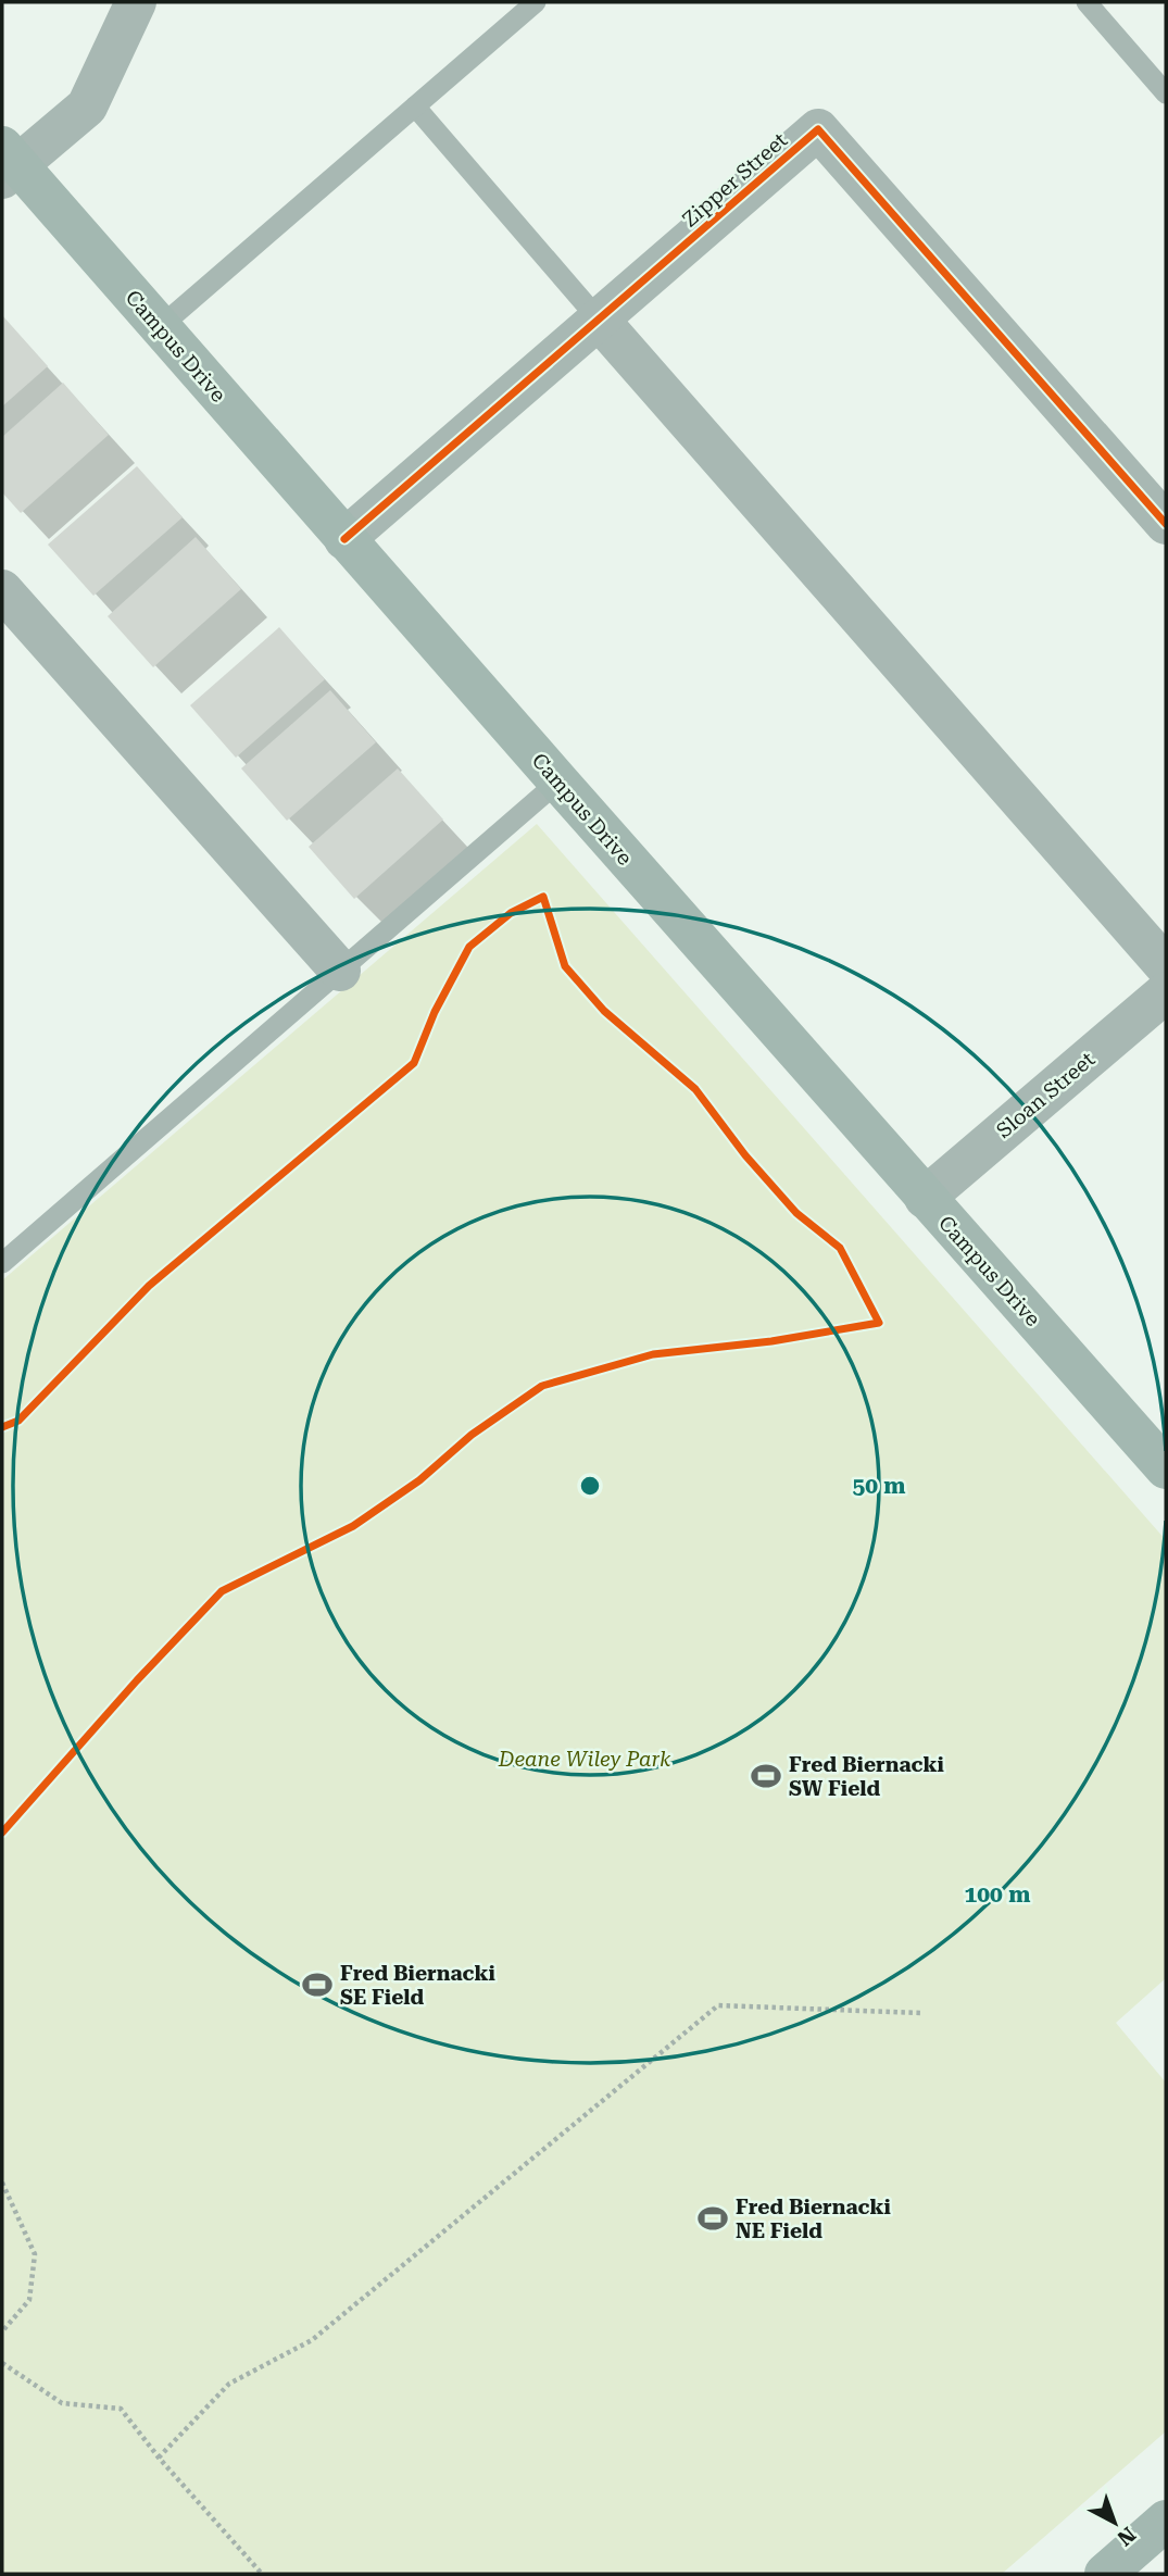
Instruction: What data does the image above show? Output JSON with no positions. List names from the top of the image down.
{
  "streets": {
    "main road": ["Campus Drive"],
    "street": ["Zipper Street", "Sloan Street"]
  },
  "crossings": [
    ["Zipper Street", "Campus Drive"],
    ["Campus Drive", "Sloan Street"]
  ],
  "parks": ["Deane Wiley Park"],
  "places": {
    "sports": ["Fred Biernacki SW Field", "Fred Biernacki SE Field", "Fred Biernacki NE Field"]
  },
  "north": "bottom right",
  "rings": ["50 m", "100 m"]
}
